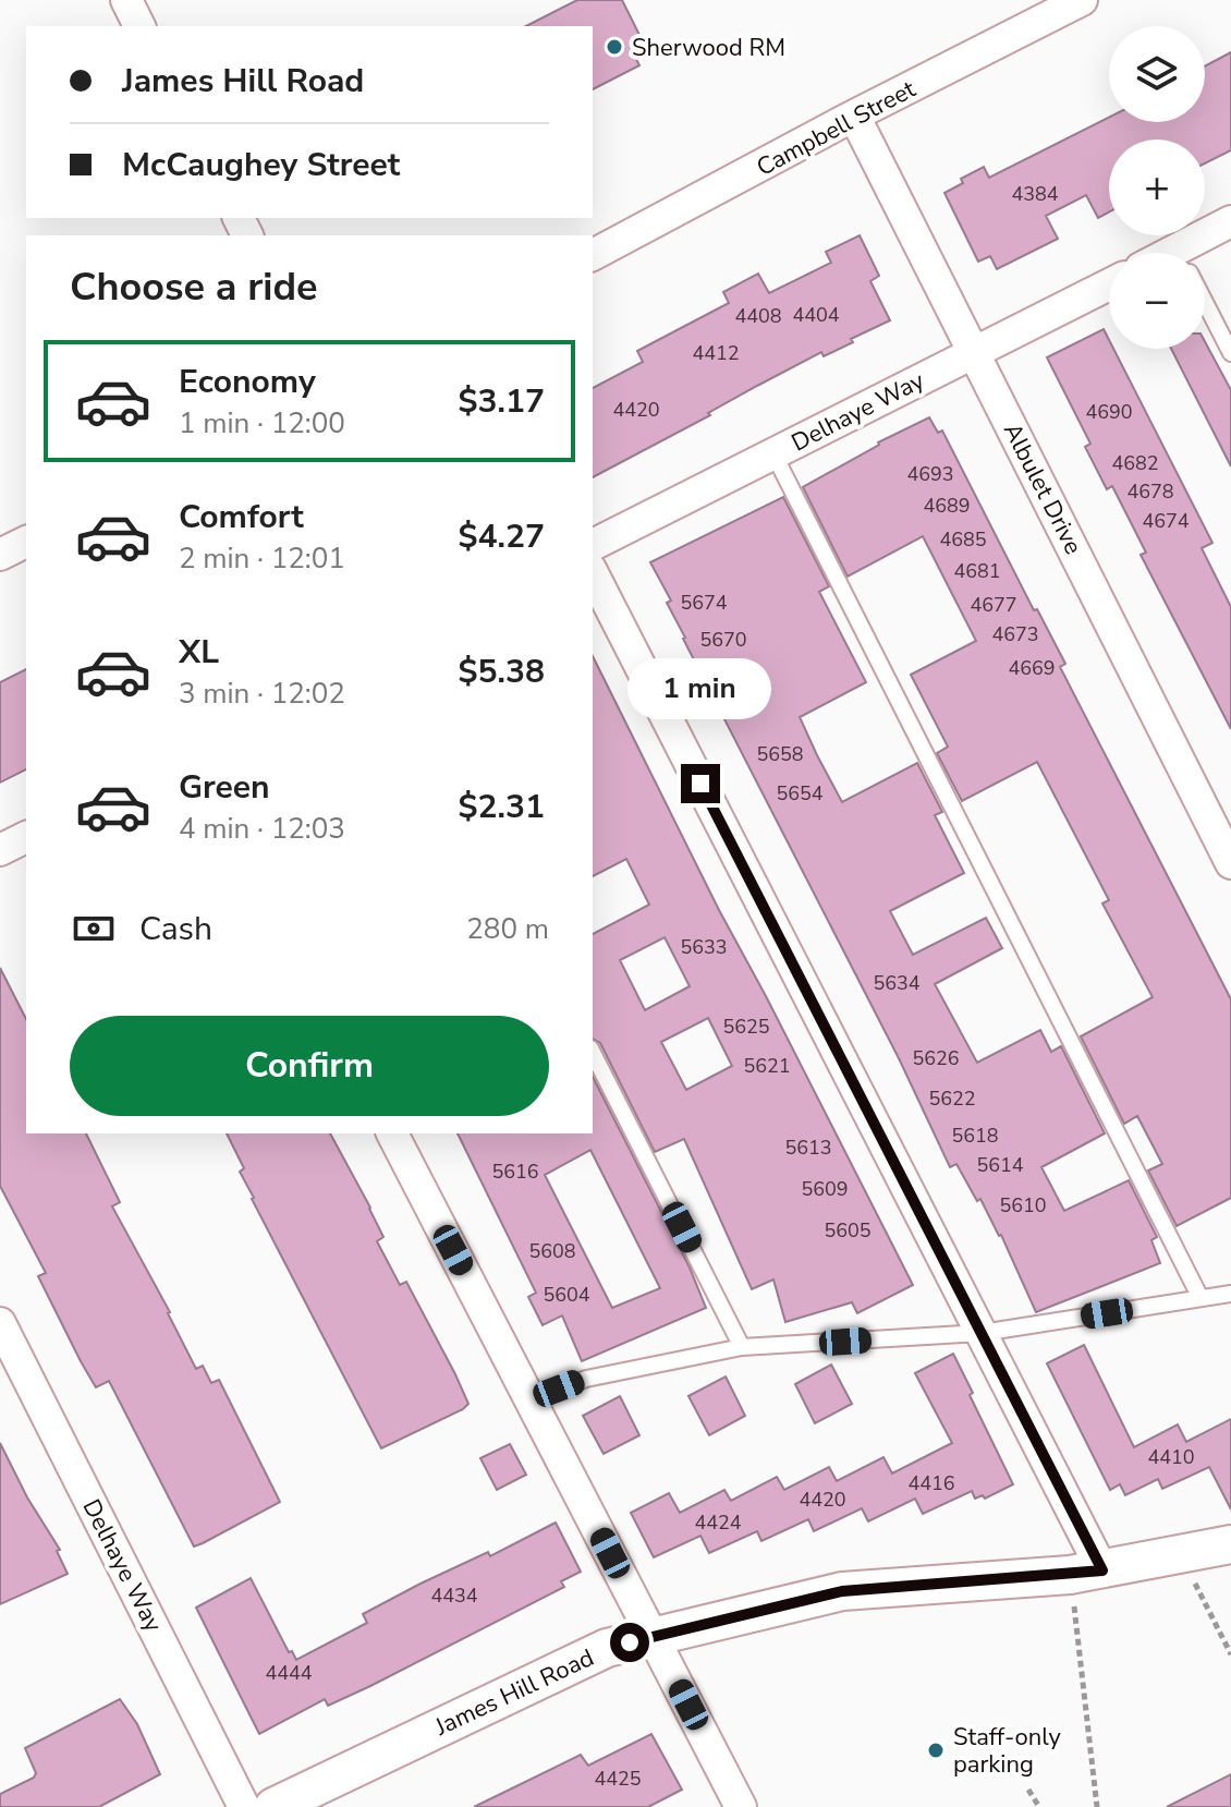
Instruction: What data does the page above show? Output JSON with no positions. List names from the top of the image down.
{
  "streets": {
    "street": [
      "Campbell Street",
      "Delhaye Way",
      "Albulet Drive",
      "James Hill Road"
    ]
  },
  "crossings": [
    ["Campbell Street", "Albulet Drive"],
    ["Delhaye Way", "Albulet Drive"]
  ],
  "places": ["Sherwood RM", "Staff-only parking"],
  "house_numbers": [
    "4384",
    "4404",
    "4408",
    "4412",
    "4420",
    "4690",
    "4682",
    "4693",
    "4678",
    "4689",
    "4674",
    "4685",
    "4681",
    "5674",
    "4677",
    "4673",
    "5670",
    "4669",
    "5658",
    "5654",
    "5633",
    "5634",
    "5625",
    "5626",
    "5621",
    "5622",
    "5618",
    "5613",
    "5614",
    "5616",
    "5609",
    "5610",
    "5605",
    "5608",
    "5604",
    "4410",
    "4416",
    "4420",
    "4424",
    "4434",
    "4444",
    "4425"
  ],
  "page": {
    "map_buttons": ["+", "−"],
    "banner": ["James Hill Road", "McCaughey Street"],
    "heading": "Choose a ride",
    "list": [
      {
        "name": "Economy",
        "note": "1 min · 12:00",
        "value": "$3.17"
      },
      {
        "name": "Comfort",
        "note": "2 min · 12:01",
        "value": "$4.27"
      },
      {
        "name": "XL",
        "note": "3 min · 12:02",
        "value": "$5.38"
      },
      {
        "name": "Green",
        "note": "4 min · 12:03",
        "value": "$2.31"
      }
    ],
    "bubble": "1 min",
    "pay": ["Cash", "280 m"],
    "buttons": "Confirm"
  }
}
